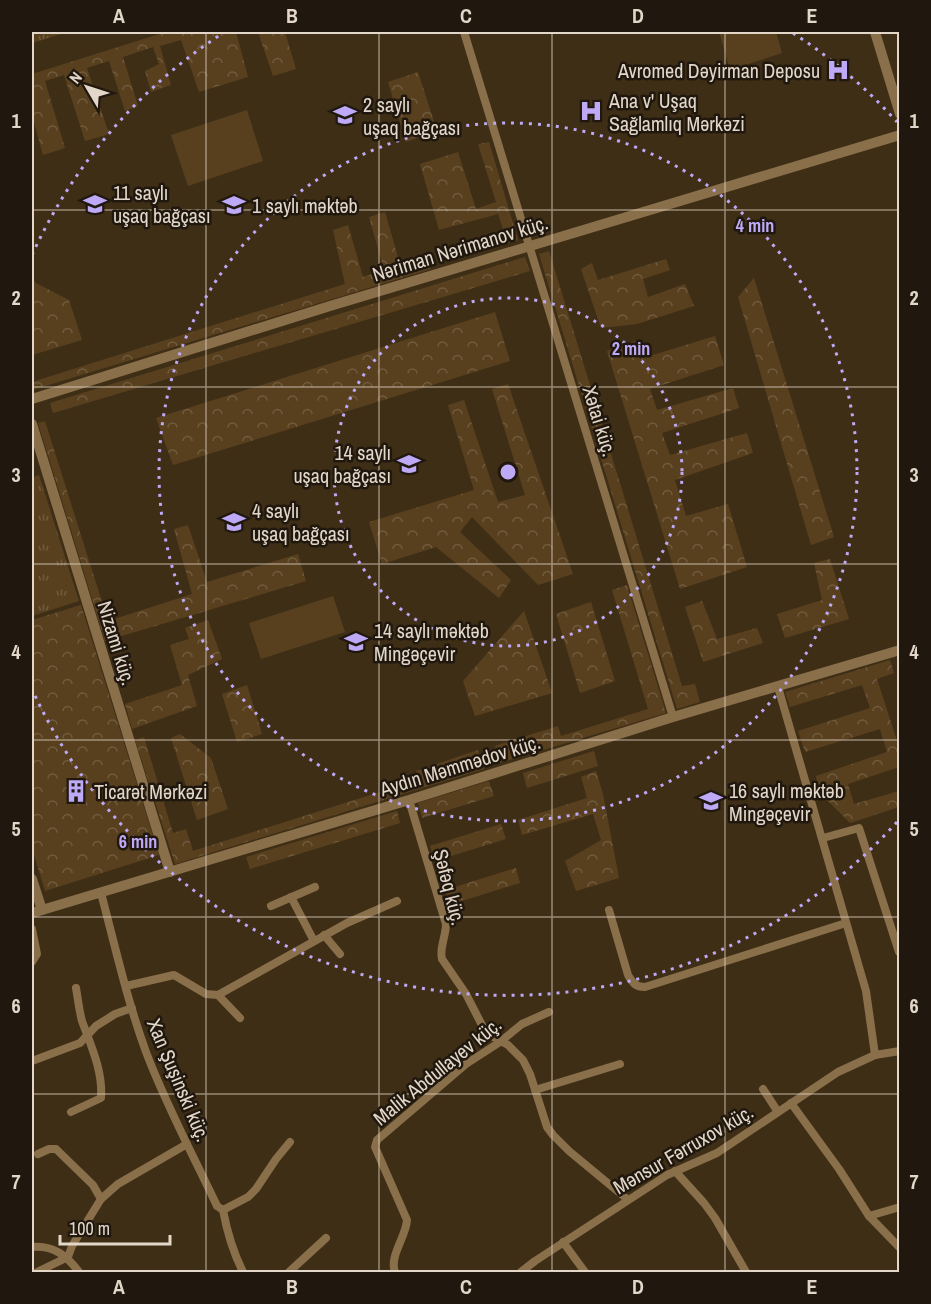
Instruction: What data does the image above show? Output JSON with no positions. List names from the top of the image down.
{
  "streets": {
    "street": [
      "Nəriman Nərimanov küç.",
      "Xətai küç.",
      "Nizami küç.",
      "Aydın Məmmədov küç.",
      "Şəfəq küç.",
      "Malik Abdullayev küç.",
      "Xan Şuşinski küç.",
      "Mənsur Fərruxov küç."
    ]
  },
  "crossings": [
    ["Nəriman Nərimanov küç.", "Xətai küç."],
    ["Xətai küç.", "Aydın Məmmədov küç."],
    ["Nizami küç.", "Aydın Məmmədov küç."],
    ["Aydın Məmmədov küç.", "Şəfəq küç."],
    ["Aydın Məmmədov küç.", "Xan Şuşinski küç."],
    ["Şəfəq küç.", "Malik Abdullayev küç."],
    ["Şəfəq küç.", "Mənsur Fərruxov küç."]
  ],
  "places": {
    "hospital": ["Avromed Dəyirman Deposu", "Ana v' Uşaq Sağlamlıq Mərkəzi"],
    "school or university": [
      "2 saylı uşaq bağçası",
      "11 saylı uşaq bağçası",
      "1 saylı məktəb",
      "14 saylı uşaq bağçası",
      "4 saylı uşaq bağçası",
      "14 saylı məktəb Mingəçevir",
      "16 saylı məktəb Mingəçevir"
    ],
    "building": ["Ticarət Mərkəzi"]
  },
  "scale_bar": "100 m",
  "north": "top left",
  "grid": {
    "columns": [
      "A",
      "B",
      "C",
      "D",
      "E"
    ],
    "rows": [
      "1",
      "2",
      "3",
      "4",
      "5",
      "6",
      "7"
    ]
  },
  "rings": ["4 min", "2 min", "6 min"]
}
